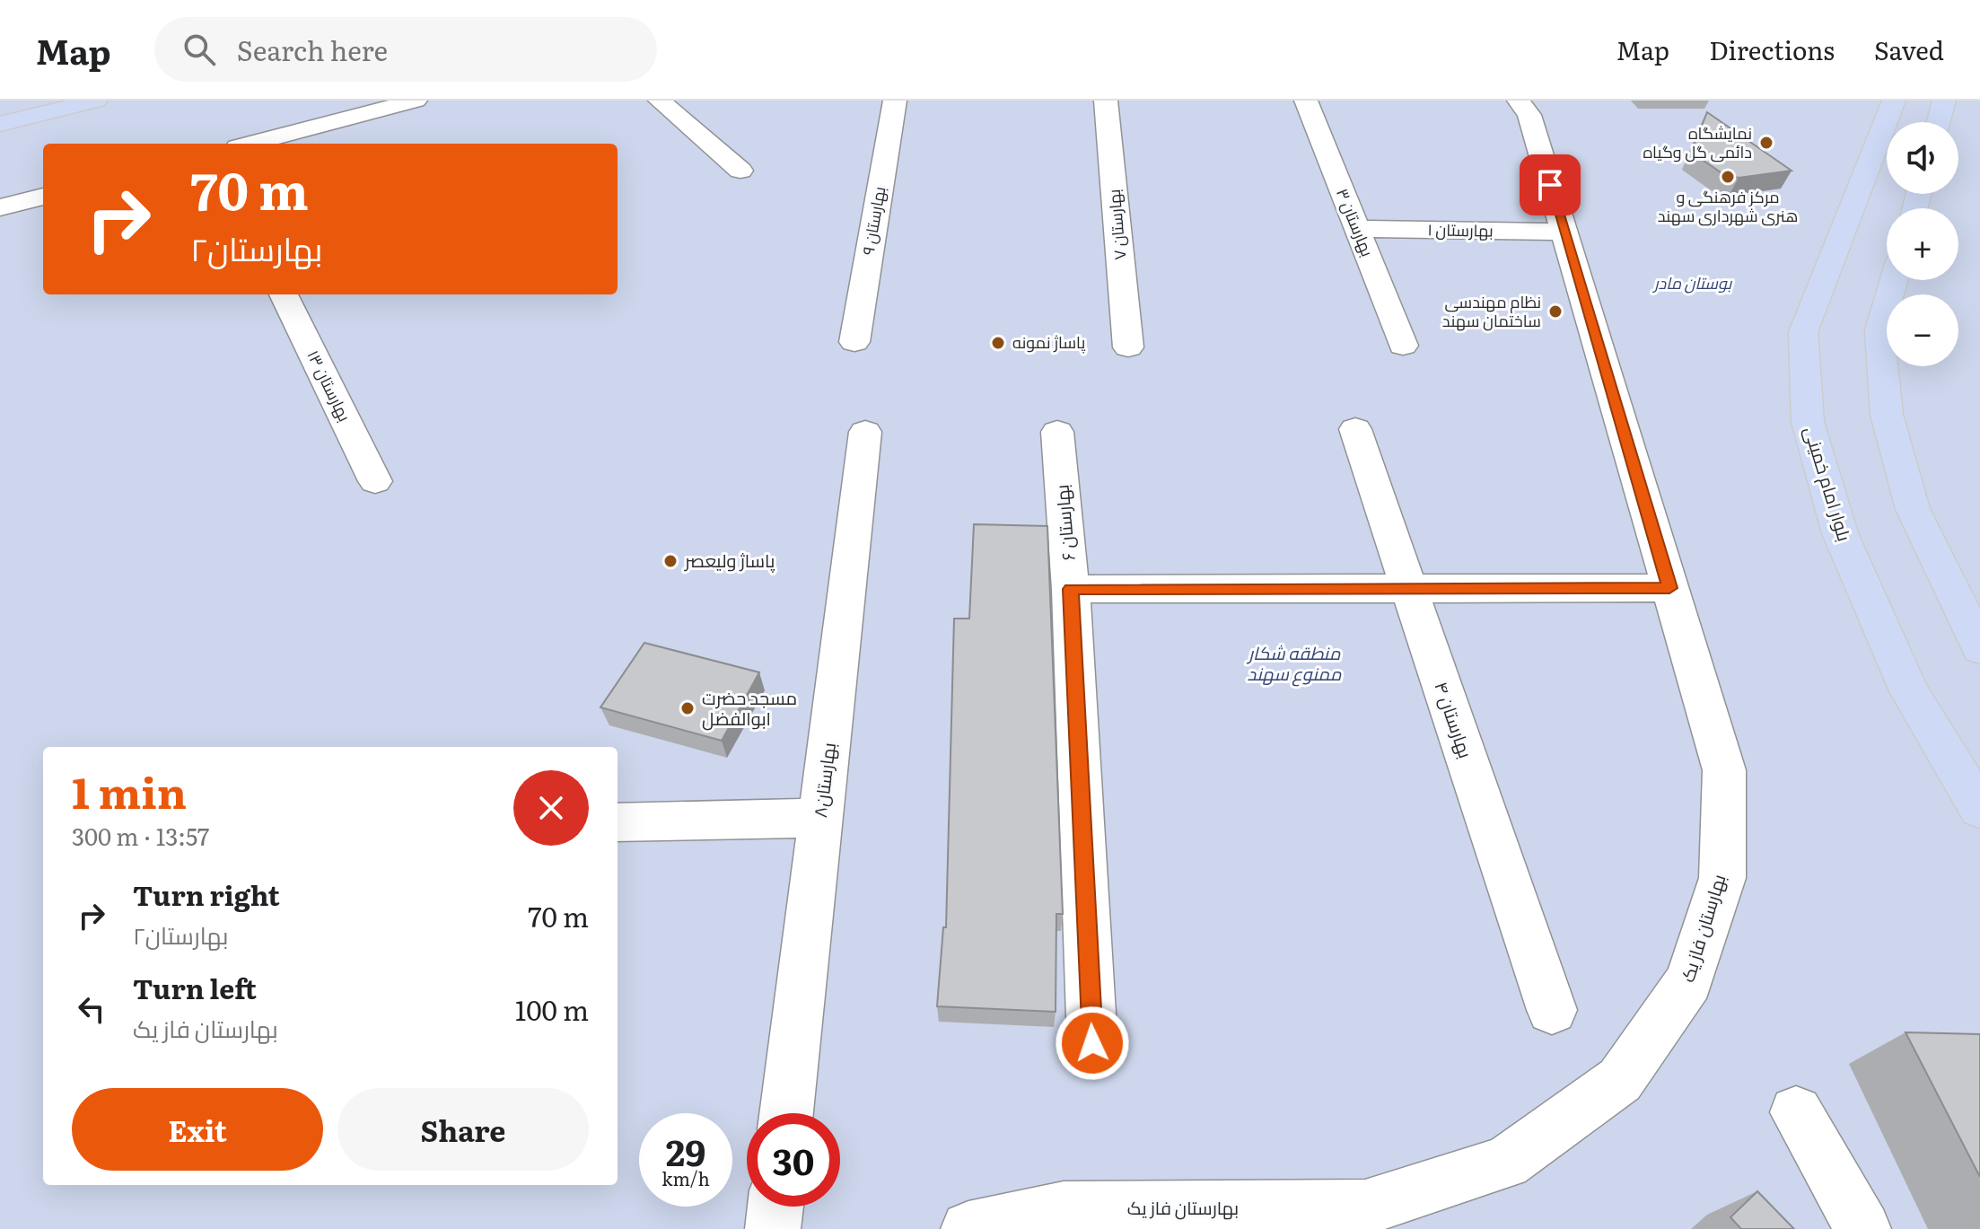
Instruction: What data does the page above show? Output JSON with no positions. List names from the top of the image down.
{
  "streets": {
    "main road": ["بلوار امام خمینی"],
    "street": [
      "بهارستان ۹",
      "بهارستان ۳",
      "بهارستان ۷",
      "بهارستان ۱",
      "بهارستان ۱۳",
      "بهارستان ۶",
      "بهارستان ۴",
      "بهارستان۸",
      "بهارستان فاز یک"
    ]
  },
  "crossings": [
    ["بهارستان ۳", "بهارستان ۱"],
    ["بهارستان ۱", "بهارستان فاز یک"]
  ],
  "parks": ["بوستان مادر", "منطقه شکار ممنوع سهند"],
  "places": [
    "نمایشگاه دائمی گل وگیاه",
    "مرکز فرهنگی و هنری شهرداری سهند",
    "نظام مهندسی ساختمان سهند",
    "پاساژ نمونه",
    "پاساژ ولیعصر",
    "مسجد حضرت ابوالفضل"
  ],
  "page": {
    "header": "Map",
    "search": "Search here",
    "nav": ["Map", "Directions", "Saved"],
    "map_buttons": ["+", "−"],
    "turn": ["70 m", "بهارستان۲"],
    "heading": ["1 min", "300 m · 13:57"],
    "list": [
      {
        "name": "Turn right",
        "note": "بهارستان۲",
        "value": "70 m"
      },
      {
        "name": "Turn left",
        "note": "بهارستان فاز یک",
        "value": "100 m"
      }
    ],
    "buttons": ["Exit", "Share"],
    "speed": "29 km/h",
    "limit": "30"
  }
}
